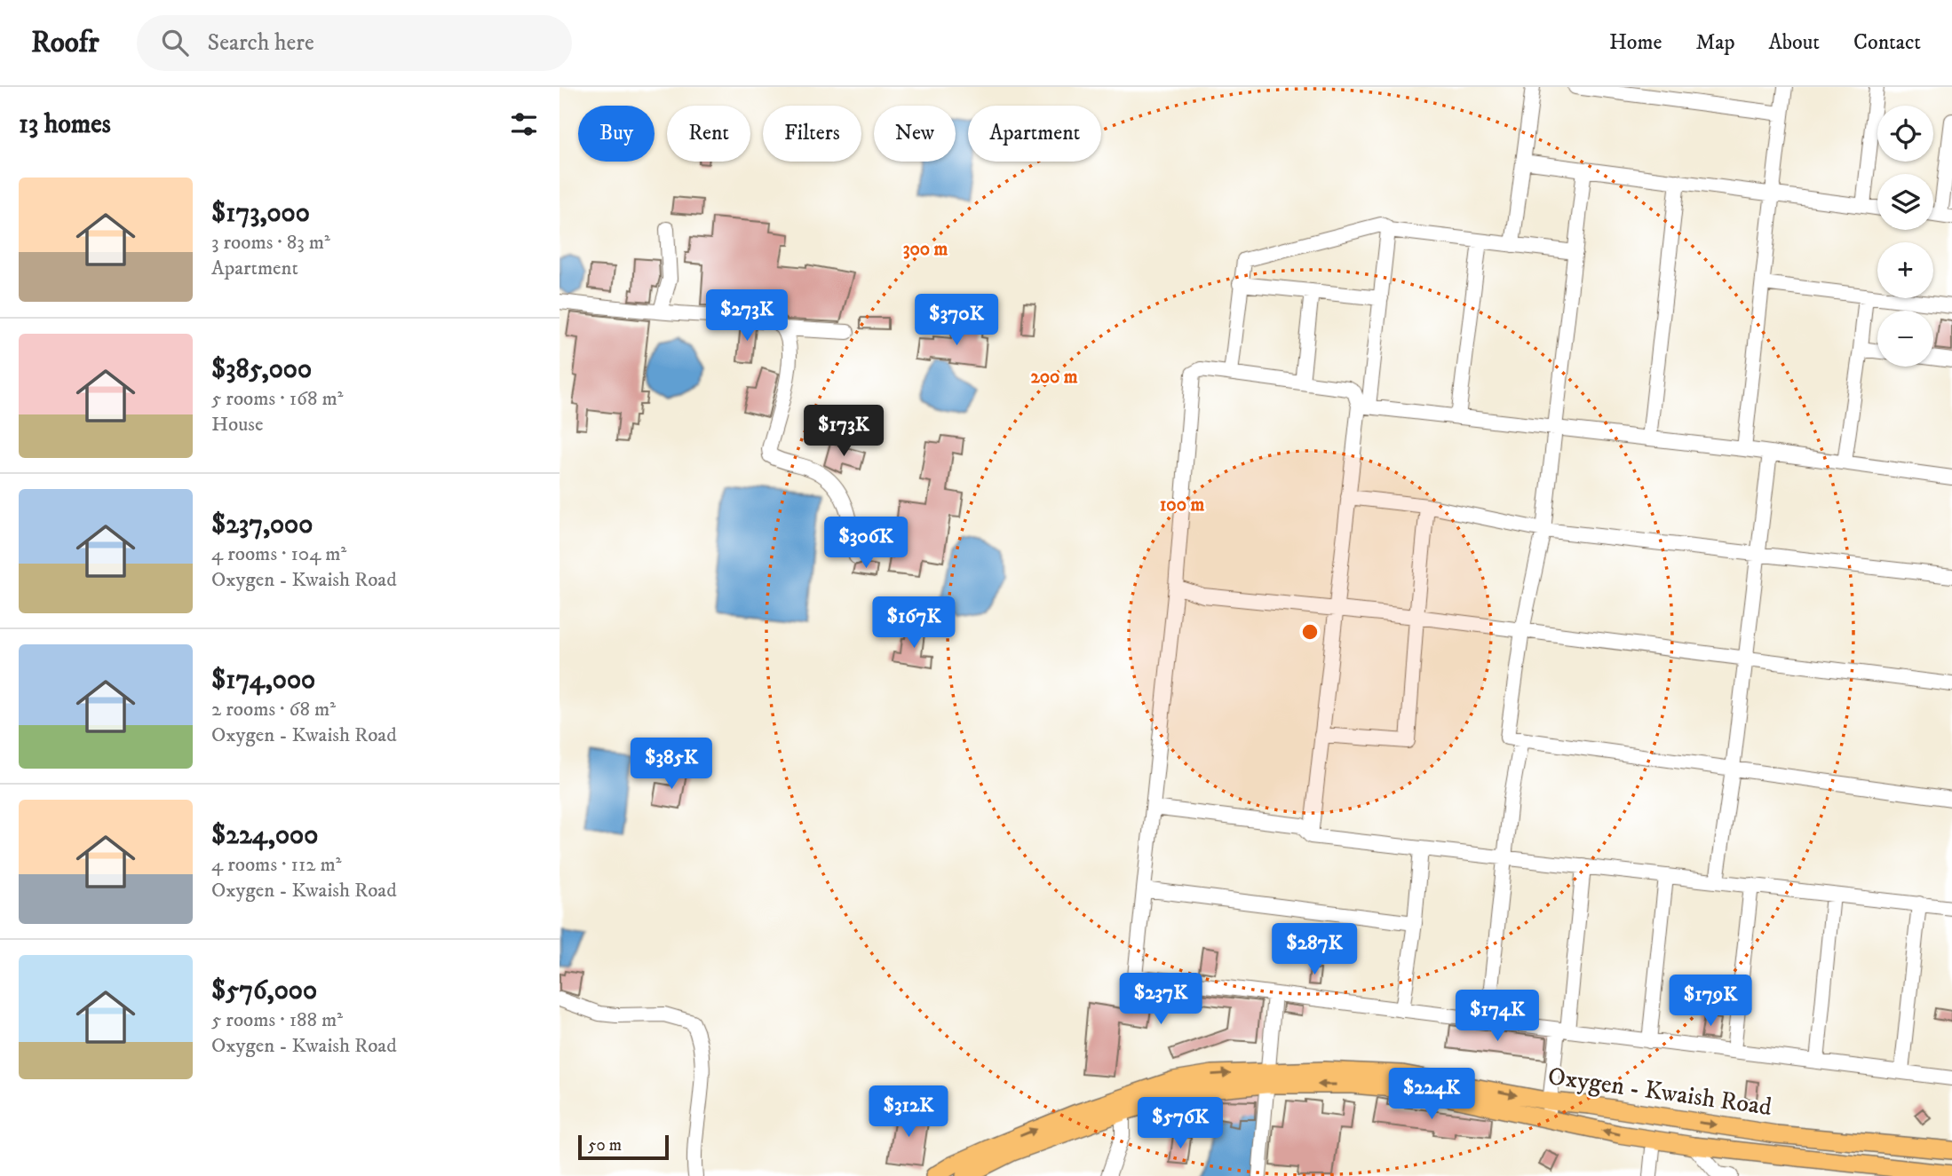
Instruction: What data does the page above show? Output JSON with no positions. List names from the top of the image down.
{
  "streets": {
    "main road": ["Oxygen - Kwaish Road"]
  },
  "scale_bar": "50 m",
  "page": {
    "header": "Roofr",
    "search": "Search here",
    "nav": [
      "Home",
      "Map",
      "About",
      "Contact"
    ],
    "heading": "13 homes",
    "map_buttons": ["+", "−"],
    "chip": [
      "Buy",
      "Rent",
      "Filters",
      "New",
      "Apartment"
    ],
    "list": [
      {
        "name": "$173,000",
        "note": "3 rooms · 83 m² · Apartment"
      },
      {
        "name": "$385,000",
        "note": "5 rooms · 168 m² · House"
      },
      {
        "name": "$237,000",
        "note": "4 rooms · 104 m² · Oxygen - Kwaish Road"
      },
      {
        "name": "$174,000",
        "note": "2 rooms · 68 m² · Oxygen - Kwaish Road"
      },
      {
        "name": "$224,000",
        "note": "4 rooms · 112 m² · Oxygen - Kwaish Road"
      },
      {
        "name": "$576,000",
        "note": "5 rooms · 188 m² · Oxygen - Kwaish Road"
      }
    ],
    "price": [
      "$273K",
      "$370K",
      "$173K",
      "$306K",
      "$167K",
      "$385K",
      "$287K",
      "$237K",
      "$179K",
      "$174K",
      "$224K",
      "$312K",
      "$576K"
    ],
    "scale": "50 m"
  },
  "rings": ["300 m", "200 m", "100 m"]
}
